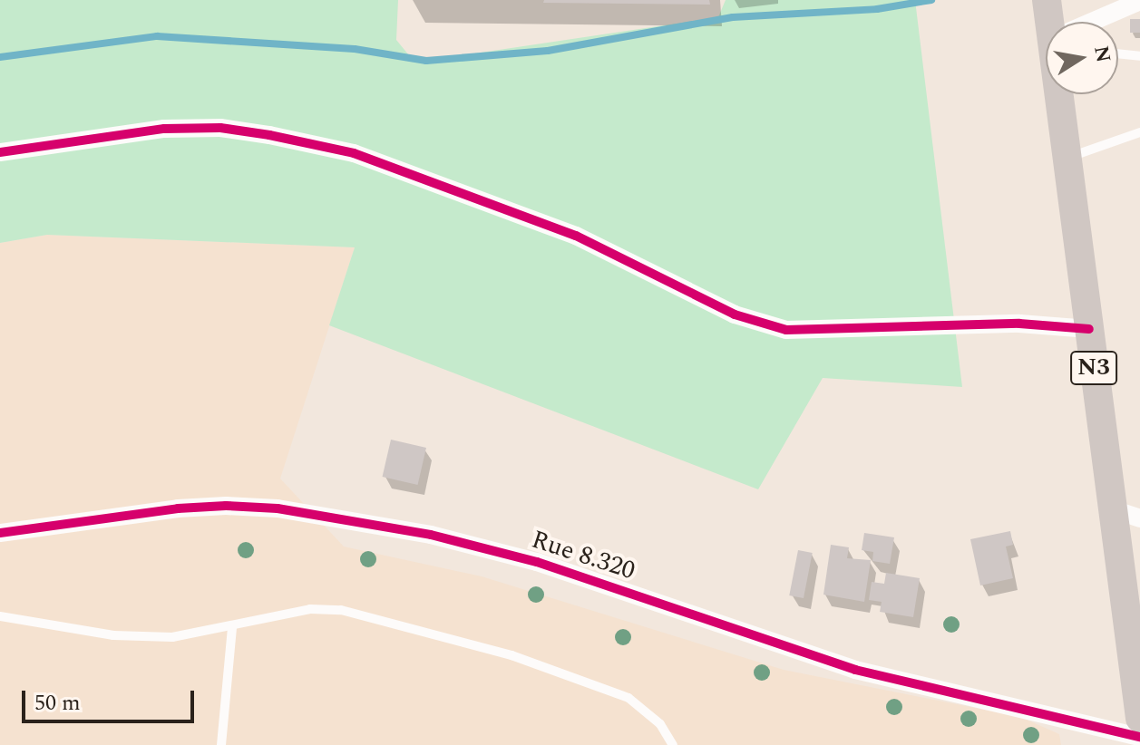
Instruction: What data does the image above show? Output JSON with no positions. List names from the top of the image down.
{
  "streets": {
    "highway": ["N3"],
    "street": ["Rue 8.320"]
  },
  "scale_bar": "50 m",
  "north": "right"
}
